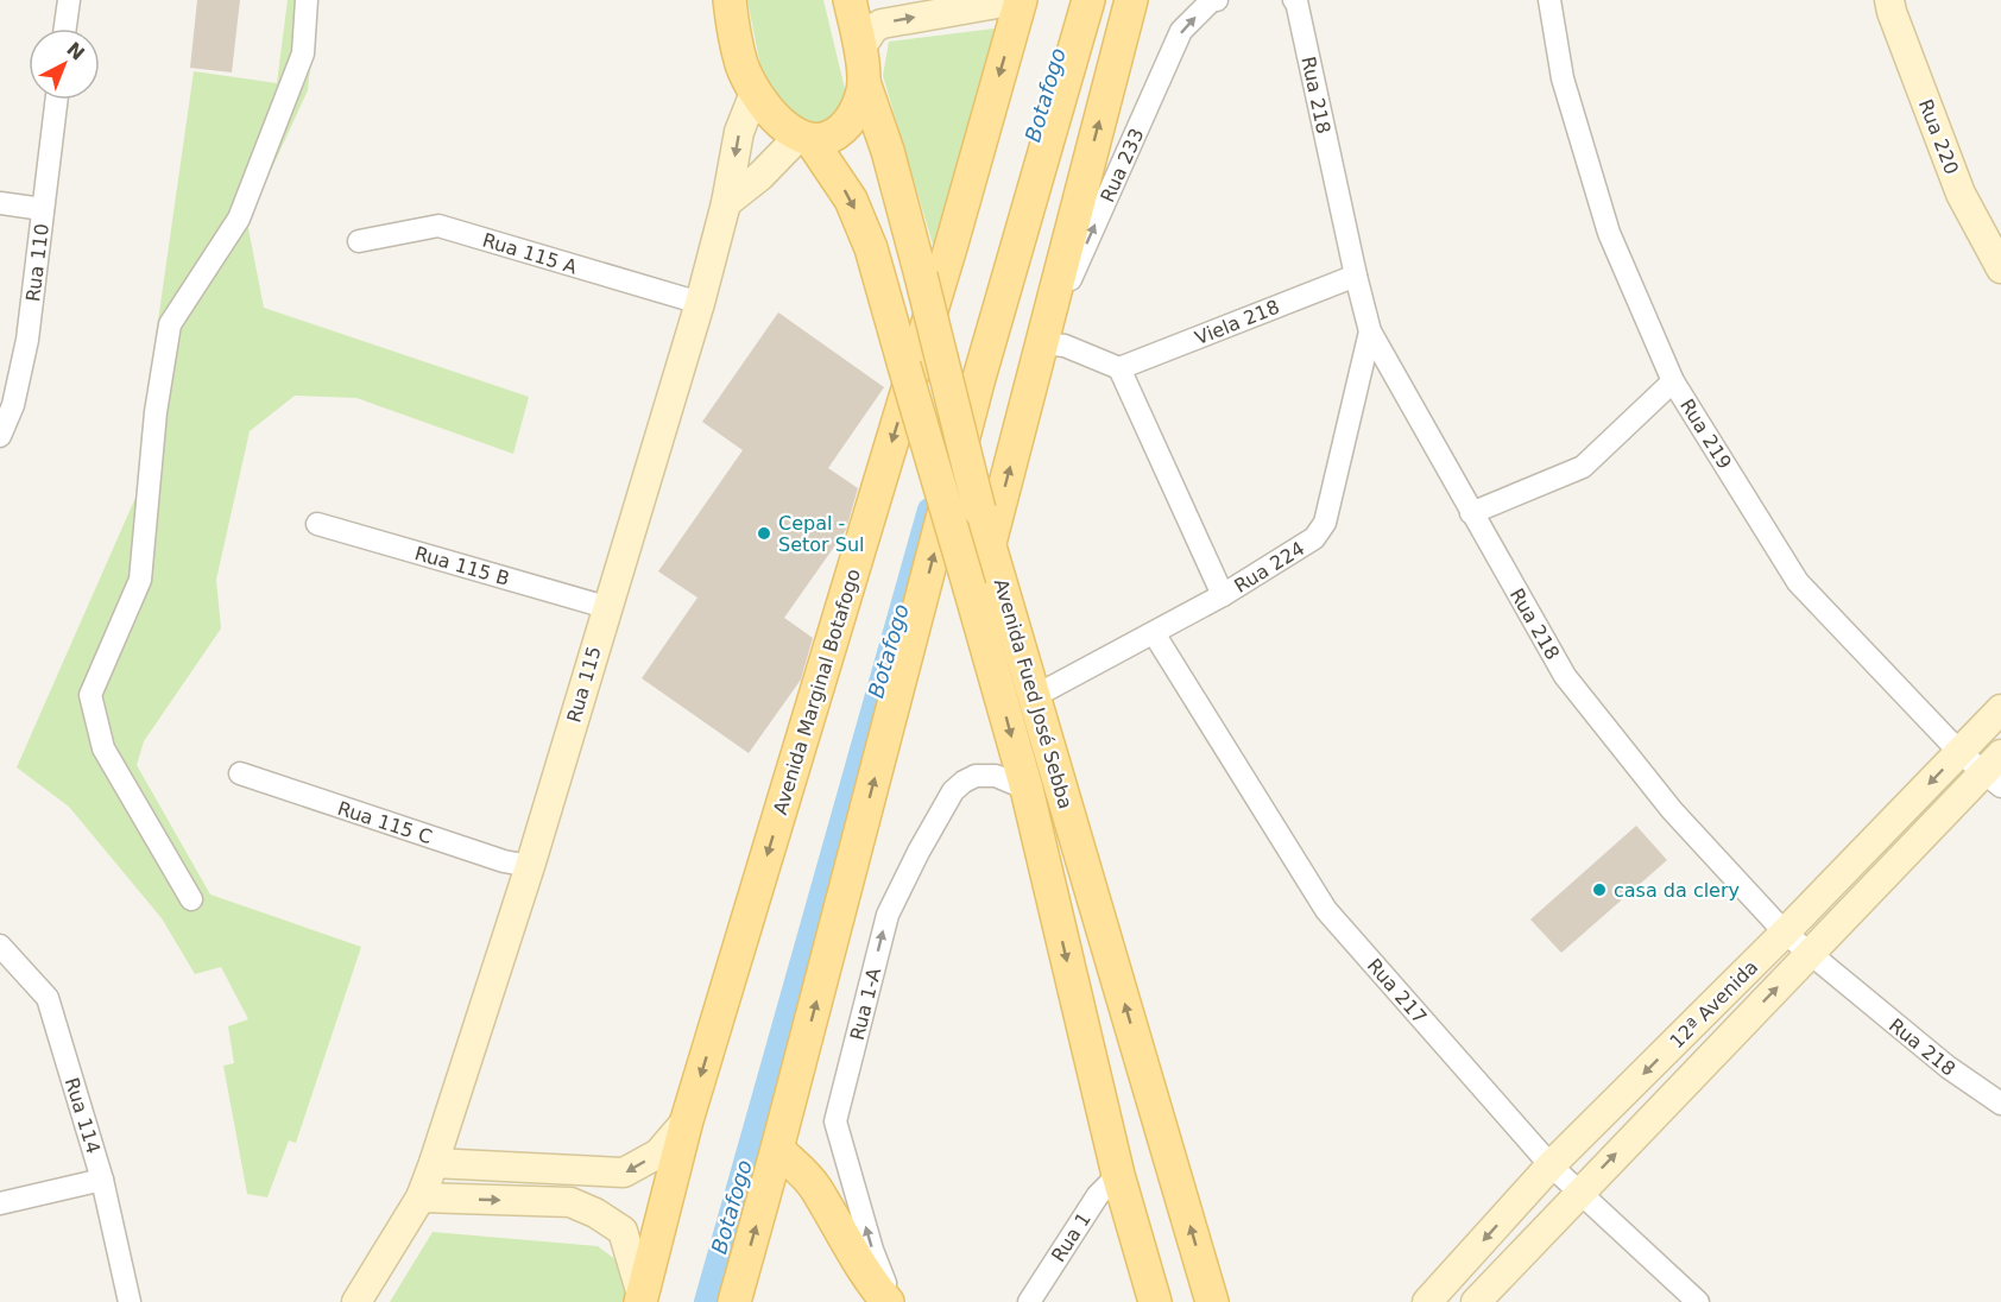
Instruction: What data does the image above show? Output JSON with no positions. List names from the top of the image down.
{
  "streets": {
    "main road": ["Avenida Marginal Botafogo", "Avenida Fued José Sebba"],
    "street": [
      "Rua 218",
      "Rua 220",
      "Rua 233",
      "Rua 115 A",
      "Rua 110",
      "Viela 218",
      "Rua 219",
      "Rua 115 B",
      "Rua 224",
      "Rua 115",
      "Rua 115 C",
      "Rua 217",
      "Rua 1-A",
      "12ª Avenida",
      "Rua 114",
      "Rua 1"
    ]
  },
  "crossings": [
    ["Rua 218", "Viela 218"],
    ["Rua 218", "Rua 224"],
    ["Rua 218", "12ª Avenida"],
    ["Rua 115 A", "Rua 115"],
    ["Rua 219", "12ª Avenida"],
    ["Rua 115 B", "Rua 115"],
    ["Rua 224", "Avenida Fued José Sebba"],
    ["Rua 224", "Rua 217"],
    ["Rua 115", "Avenida Fued José Sebba"],
    ["Rua 115", "Rua 115 C"],
    ["Avenida Fued José Sebba", "Rua 1-A"],
    ["Avenida Fued José Sebba", "Rua 1"],
    ["Rua 217", "12ª Avenida"]
  ],
  "one_way": ["Rua 233", "Rua 1-A"],
  "water": ["Botafogo"],
  "places": ["Cepal - Setor Sul", "casa da clery"],
  "north": "top right"
}
